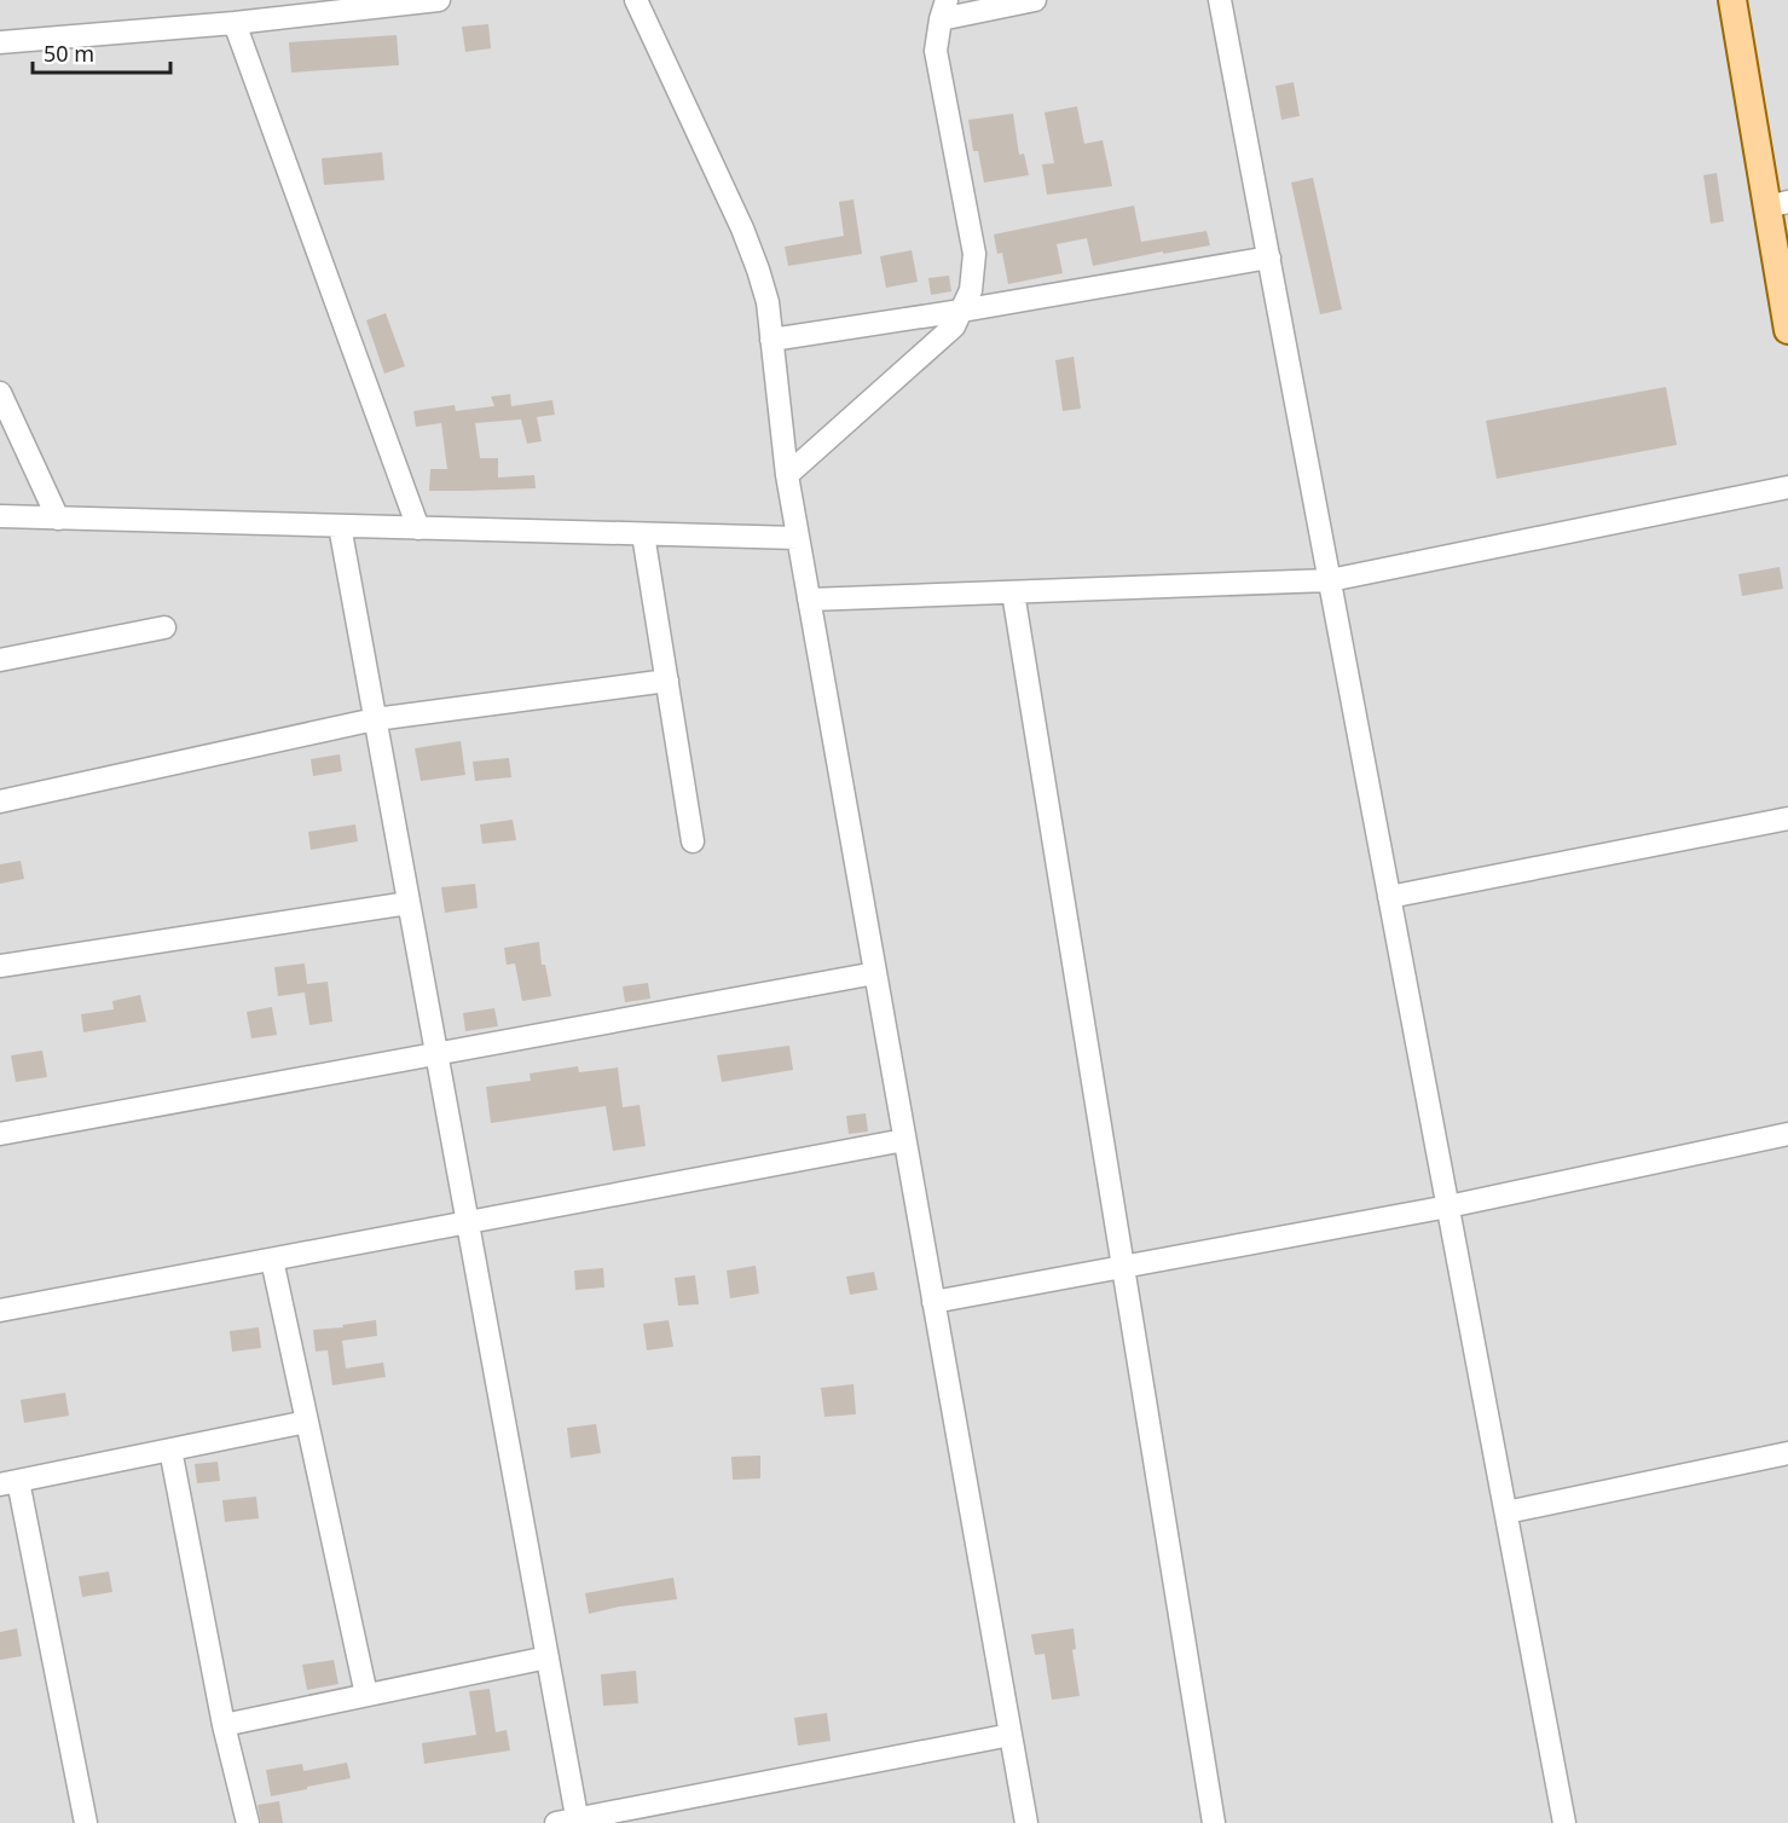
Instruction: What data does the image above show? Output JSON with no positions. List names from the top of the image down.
{
  "scale_bar": "50 m"
}
